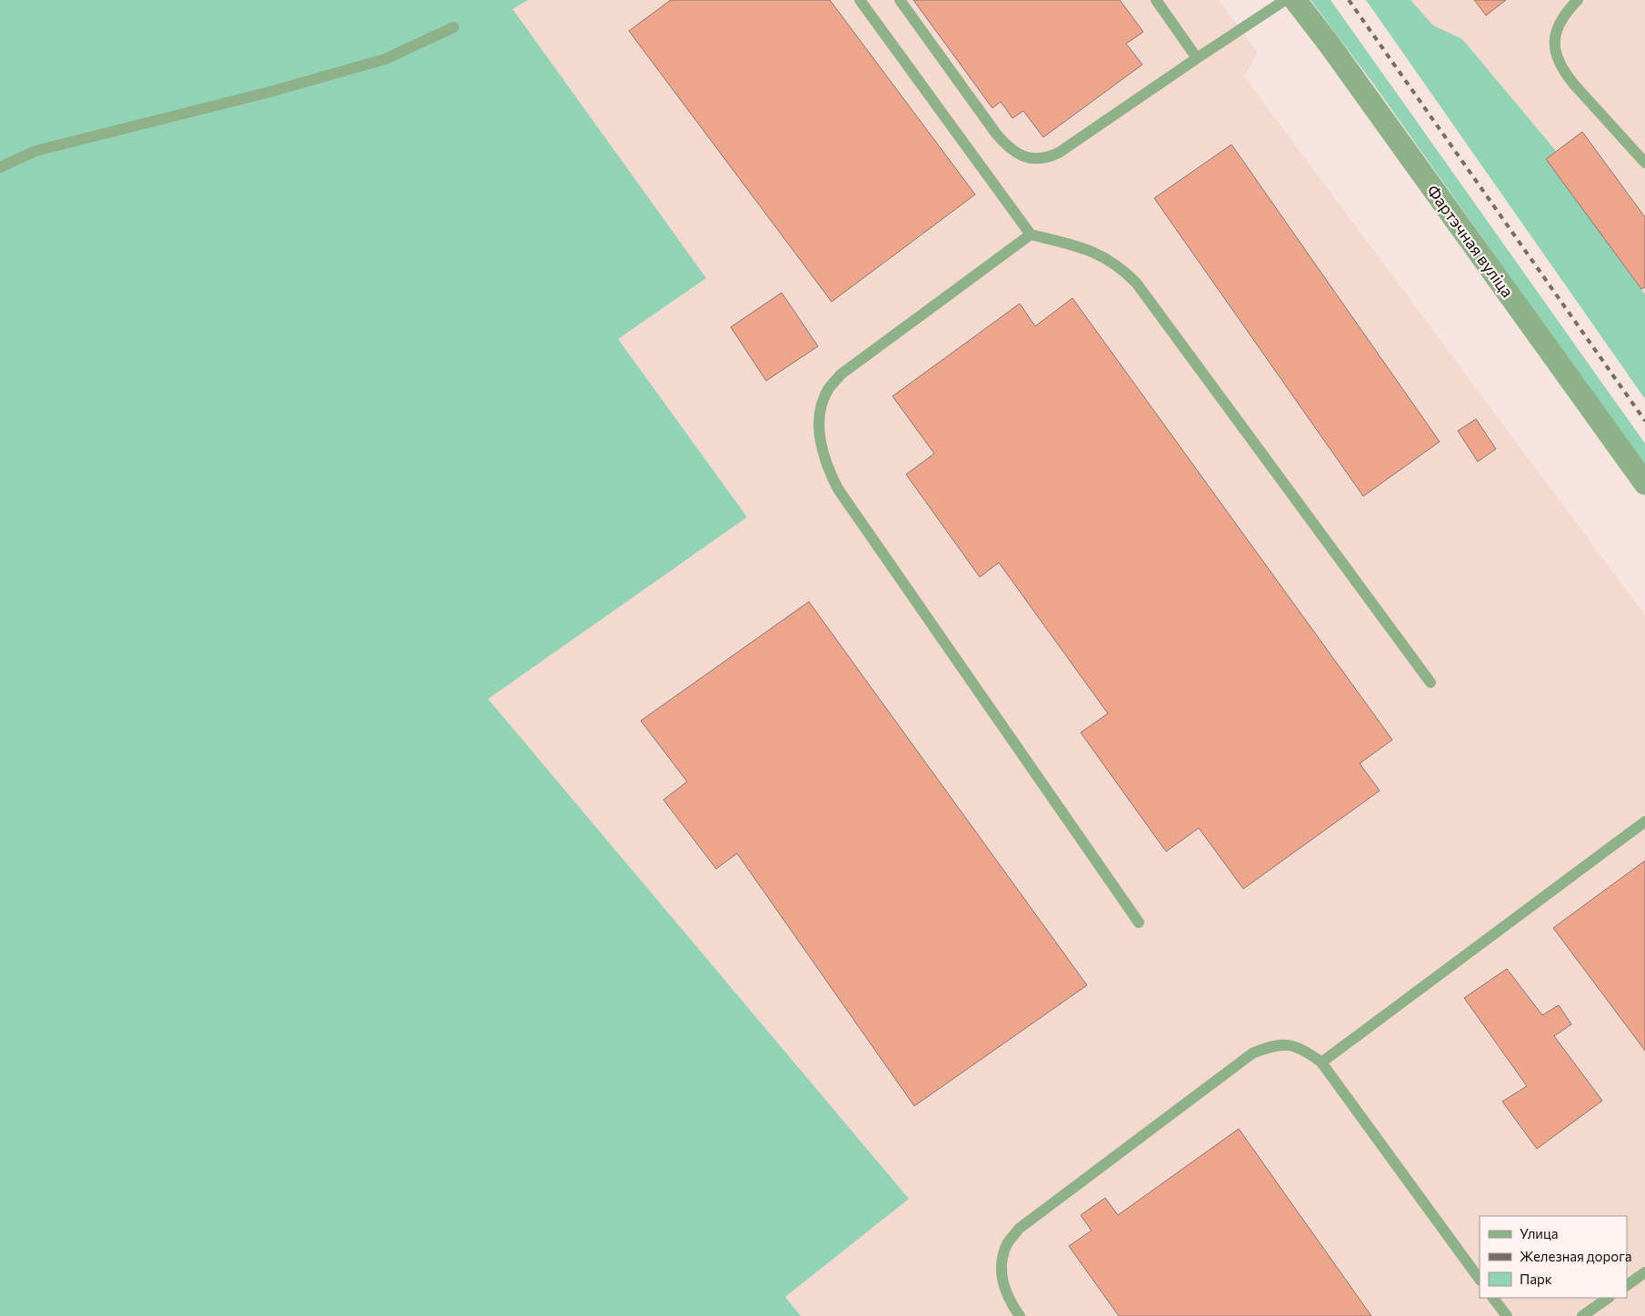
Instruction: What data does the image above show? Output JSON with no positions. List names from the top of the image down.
{
  "streets": {
    "street": ["Фартэчная вуліца"]
  },
  "legend": ["Улица", "Железная дорога", "Парк"]
}
